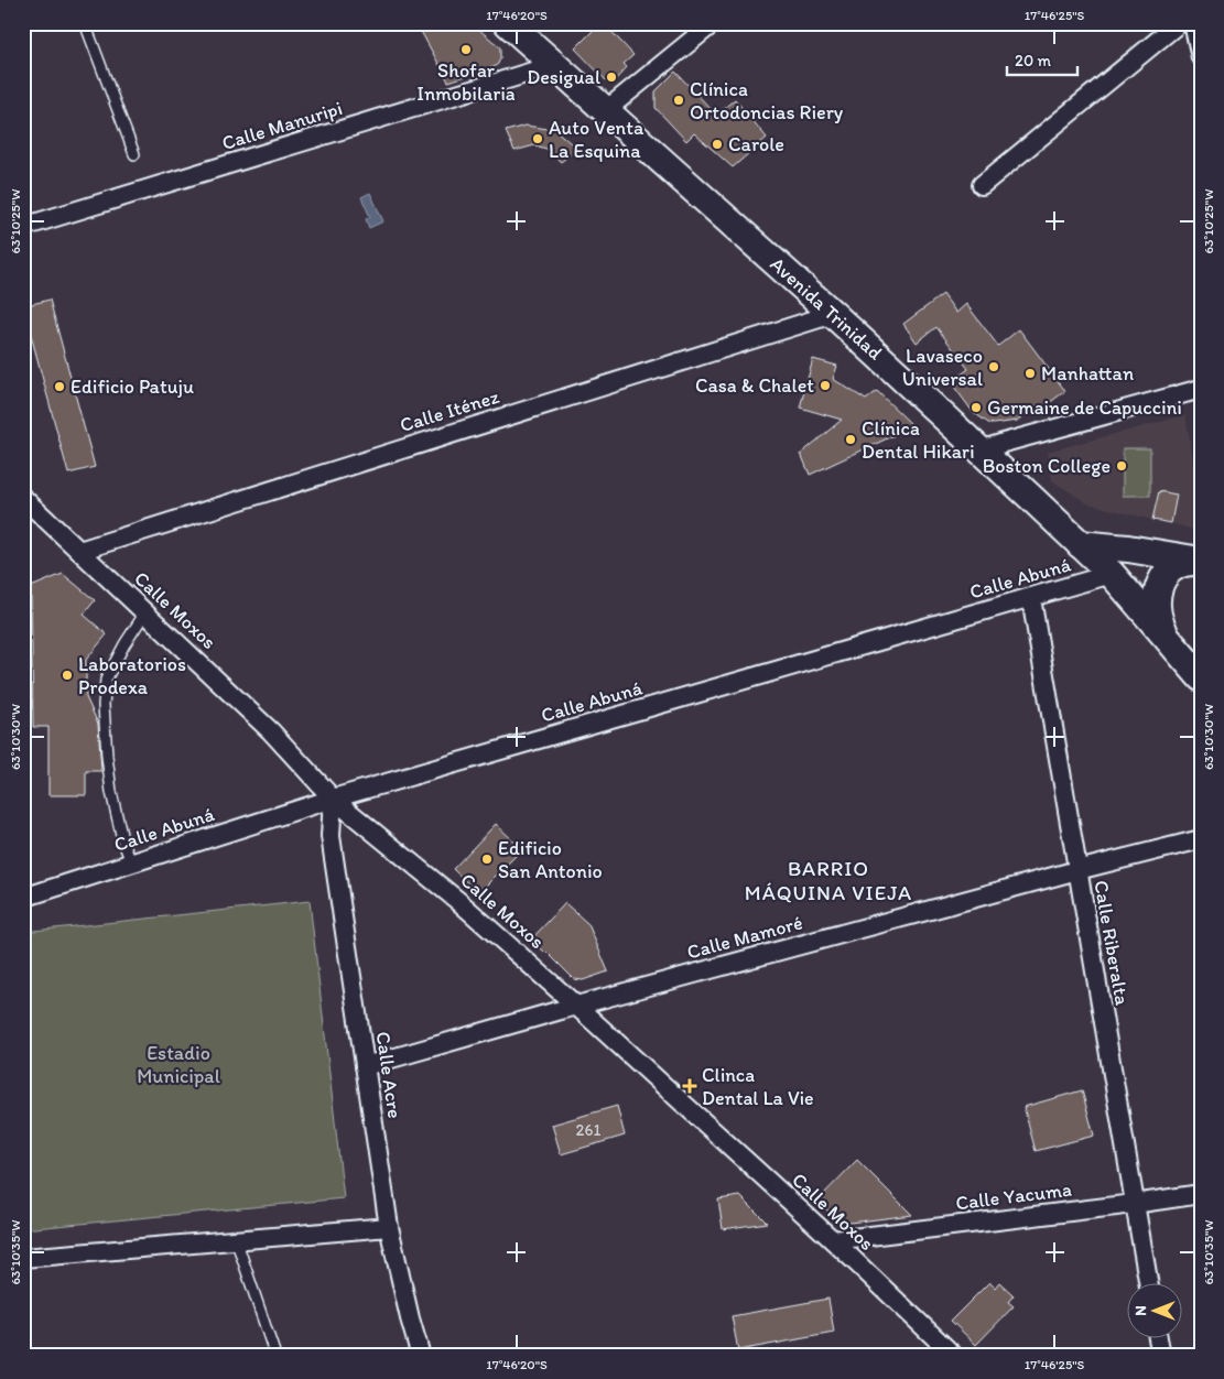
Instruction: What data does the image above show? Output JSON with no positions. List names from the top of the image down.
{
  "streets": {
    "main road": ["Avenida Trinidad"],
    "street": [
      "Calle Manuripi",
      "Calle Iténez",
      "Calle Abuná",
      "Calle Moxos",
      "Calle Mamoré",
      "Calle Riberalta",
      "Calle Acre",
      "Calle Yacuma"
    ]
  },
  "crossings": [
    ["Calle Manuripi", "Avenida Trinidad"],
    ["Avenida Trinidad", "Calle Iténez"],
    ["Avenida Trinidad", "Calle Abuná"],
    ["Calle Iténez", "Calle Moxos"],
    ["Calle Abuná", "Calle Moxos"],
    ["Calle Abuná", "Calle Riberalta"],
    ["Calle Abuná", "Calle Acre"],
    ["Calle Moxos", "Calle Mamoré"],
    ["Calle Moxos", "Calle Acre"],
    ["Calle Moxos", "Calle Yacuma"],
    ["Calle Mamoré", "Calle Riberalta"],
    ["Calle Mamoré", "Calle Acre"],
    ["Calle Riberalta", "Calle Yacuma"]
  ],
  "districts": ["BARRIO MÁQUINA VIEJA"],
  "parks": ["Estadio Municipal"],
  "places": {
    "other": [
      "Shofar Inmobilaria",
      "Desigual",
      "Clínica Ortodoncias Riery",
      "Auto Venta La Esquina",
      "Carole",
      "Lavaseco Universal",
      "Manhattan",
      "Casa & Chalet",
      "Edificio Patuju",
      "Germaine de Capuccini",
      "Clínica Dental Hikari",
      "Boston College",
      "Laboratorios Prodexa",
      "Edificio San Antonio"
    ],
    "health": ["Clinca Dental La Vie"]
  },
  "house_numbers": ["261"],
  "scale_bar": "20 m",
  "north": "left",
  "coordinates": [
    "17°46'20\"S",
    "17°46'25\"S",
    "63°10'25\"W",
    "63°10'30\"W",
    "63°10'35\"W"
  ]
}
